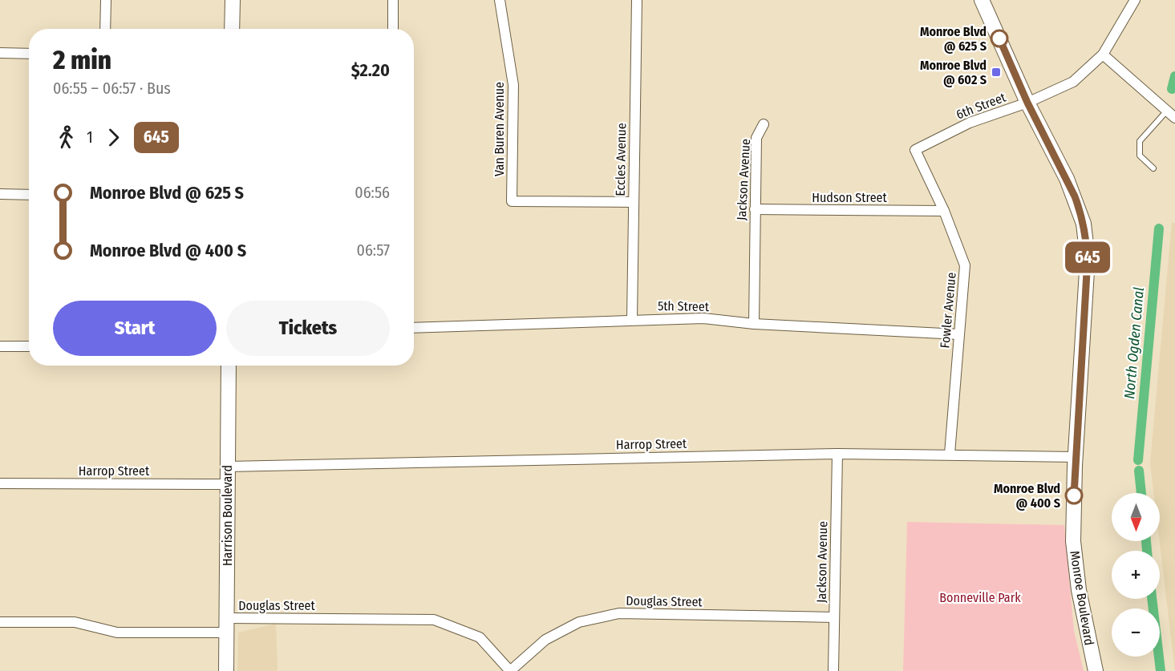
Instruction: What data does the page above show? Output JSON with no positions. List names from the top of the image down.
{
  "streets": {
    "main road": ["Harrison Boulevard", "Monroe Boulevard"],
    "street": [
      "6th Street",
      "Van Buren Avenue",
      "Eccles Avenue",
      "Jackson Avenue",
      "Hudson Street",
      "5th Street",
      "Fowler Avenue",
      "Harrop Street",
      "Douglas Street"
    ]
  },
  "crossings": [
    ["6th Street", "Fowler Avenue"],
    ["6th Street", "Monroe Boulevard"],
    ["Van Buren Avenue", "Eccles Avenue"],
    ["Eccles Avenue", "5th Street"],
    ["Jackson Avenue", "Hudson Street"],
    ["Jackson Avenue", "5th Street"],
    ["Jackson Avenue", "Harrop Street"],
    ["Jackson Avenue", "Douglas Street"],
    ["Hudson Street", "Fowler Avenue"],
    ["5th Street", "Fowler Avenue"],
    ["Fowler Avenue", "Harrop Street"],
    ["Harrop Street", "Harrison Boulevard"],
    ["Harrop Street", "Monroe Boulevard"],
    ["Harrison Boulevard", "Douglas Street"]
  ],
  "water": ["North Ogden Canal"],
  "parks": ["Bonneville Park"],
  "places": {
    "other": ["Monroe Blvd @ 625 S", "Monroe Blvd @ 400 S"],
    "transit": ["Monroe Blvd @ 602 S"]
  },
  "lines": ["bus line 645"],
  "north": "bottom",
  "page": {
    "on_map": "645",
    "heading": ["2 min", "06:55 – 06:57 · Bus", "$2.20"],
    "legs": ["1", "645"],
    "list": [
      {
        "name": "Monroe Blvd @ 625 S",
        "value": "06:56"
      },
      {
        "name": "Monroe Blvd @ 400 S",
        "value": "06:57"
      }
    ],
    "buttons": ["Start", "Tickets"],
    "map_buttons": ["+", "−"]
  }
}
